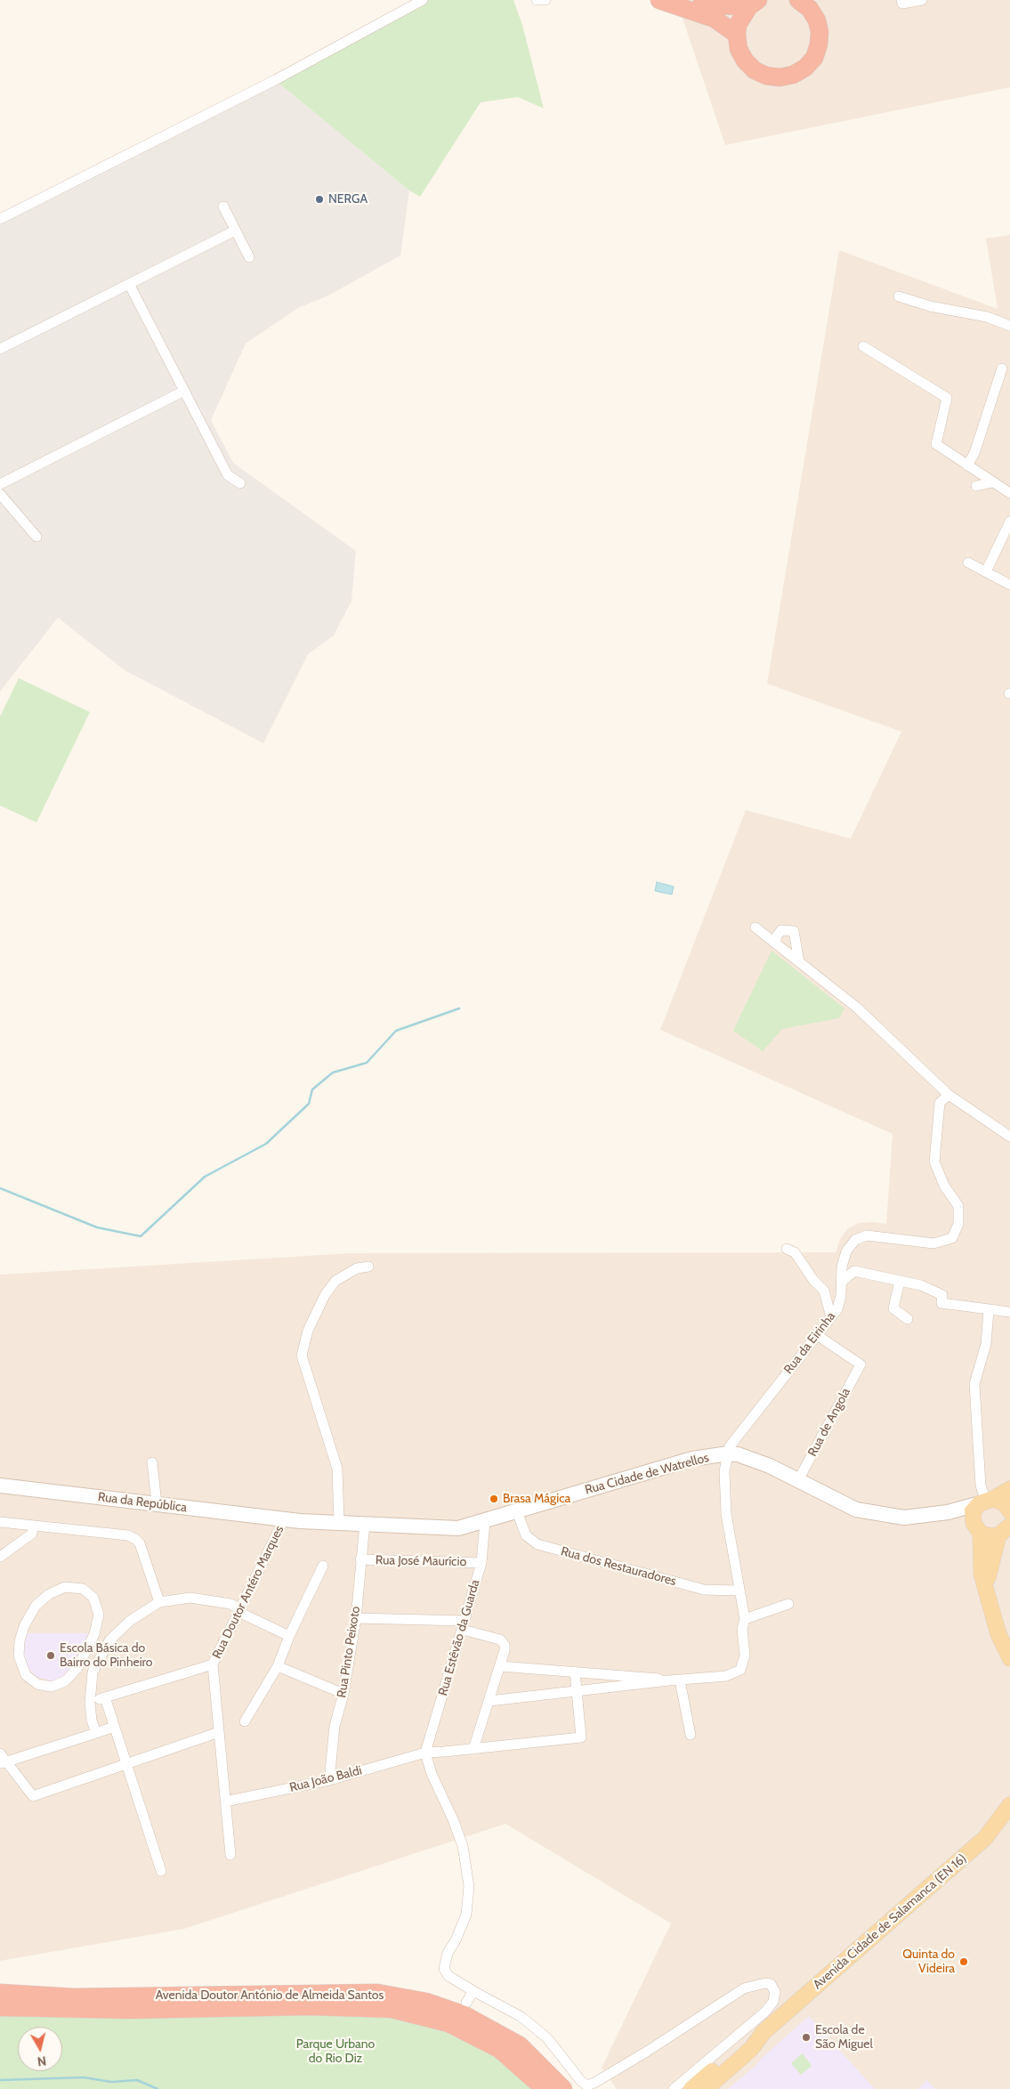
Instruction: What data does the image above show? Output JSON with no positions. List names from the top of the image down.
{
  "streets": {
    "highway": ["Avenida Doutor António de Almeida Santos"],
    "main road": ["Avenida Cidade de Salamanca (EN 16)"],
    "street": [
      "Rua da Eirinha",
      "Rua de Angola",
      "Rua Cidade de Watrellos",
      "Rua da República",
      "Rua José Maurício",
      "Rua dos Restauradores",
      "Rua Doutor Antéro Marques",
      "Rua Estêvão da Guarda",
      "Rua Pinto Peixoto",
      "Rua João Baldi"
    ]
  },
  "crossings": [
    ["Rua da Eirinha", "Rua de Angola"],
    ["Rua da Eirinha", "Rua Cidade de Watrellos"],
    ["Rua de Angola", "Rua Cidade de Watrellos"],
    ["Rua Cidade de Watrellos", "Rua da República"],
    ["Rua Cidade de Watrellos", "Rua dos Restauradores"],
    ["Rua Cidade de Watrellos", "Rua Doutor Antéro Marques"],
    ["Rua Cidade de Watrellos", "Rua Estêvão da Guarda"],
    ["Rua Cidade de Watrellos", "Rua Pinto Peixoto"],
    ["Rua da República", "Rua Doutor Antéro Marques"],
    ["Rua José Maurício", "Rua Estêvão da Guarda"],
    ["Rua José Maurício", "Rua Pinto Peixoto"],
    ["Rua Estêvão da Guarda", "Rua João Baldi"],
    ["Rua Pinto Peixoto", "Rua João Baldi"]
  ],
  "parks": ["Parque Urbano do Rio Diz"],
  "places": [
    "NERGA",
    "Brasa Mágica",
    "Escola Básica do Bairro do Pinheiro",
    "Quinta do Videira",
    "Escola de São Miguel"
  ],
  "north": "bottom"
}
